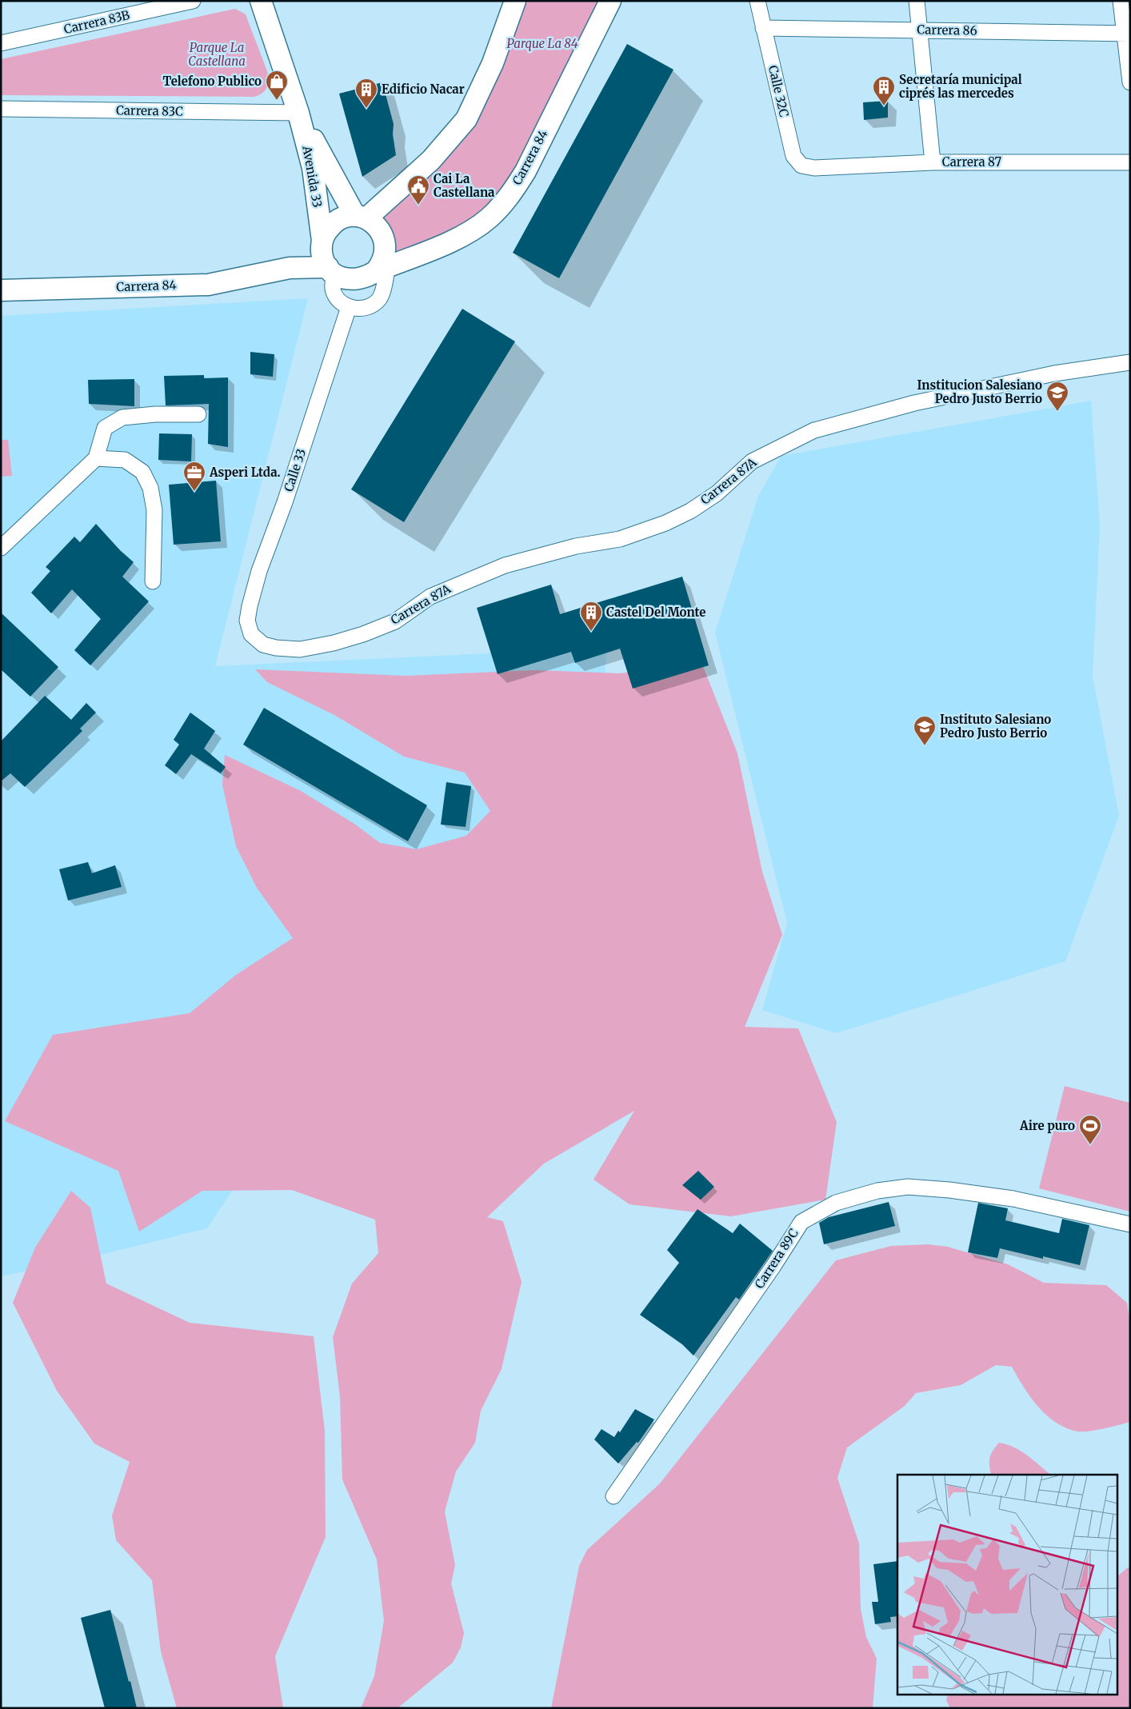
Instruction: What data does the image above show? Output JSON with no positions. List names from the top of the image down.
{
  "streets": {
    "street": [
      "Carrera 83B",
      "Carrera 86",
      "Calle 32C",
      "Carrera 83C",
      "Carrera 84",
      "Carrera 87",
      "Avenida 33",
      "Calle 33",
      "Carrera 87A",
      "Carrera 89C"
    ]
  },
  "crossings": [
    ["Carrera 86", "Calle 32C"],
    ["Calle 32C", "Carrera 87"],
    ["Carrera 83C", "Avenida 33"],
    ["Carrera 84", "Avenida 33"],
    ["Calle 33", "Carrera 87A"]
  ],
  "parks": ["Parque La 84", "Parque La Castellana"],
  "places": {
    "shop": ["Telefono Publico"],
    "building": ["Secretaría municipal ciprés las mercedes", "Edificio Nacar", "Castel Del Monte"],
    "public building": ["Cai La Castellana"],
    "school or university": ["Institucion Salesiano Pedro Justo Berrio", "Instituto Salesiano Pedro Justo Berrio"],
    "office": ["Asperi Ltda."],
    "sports": ["Aire puro"]
  }
}
